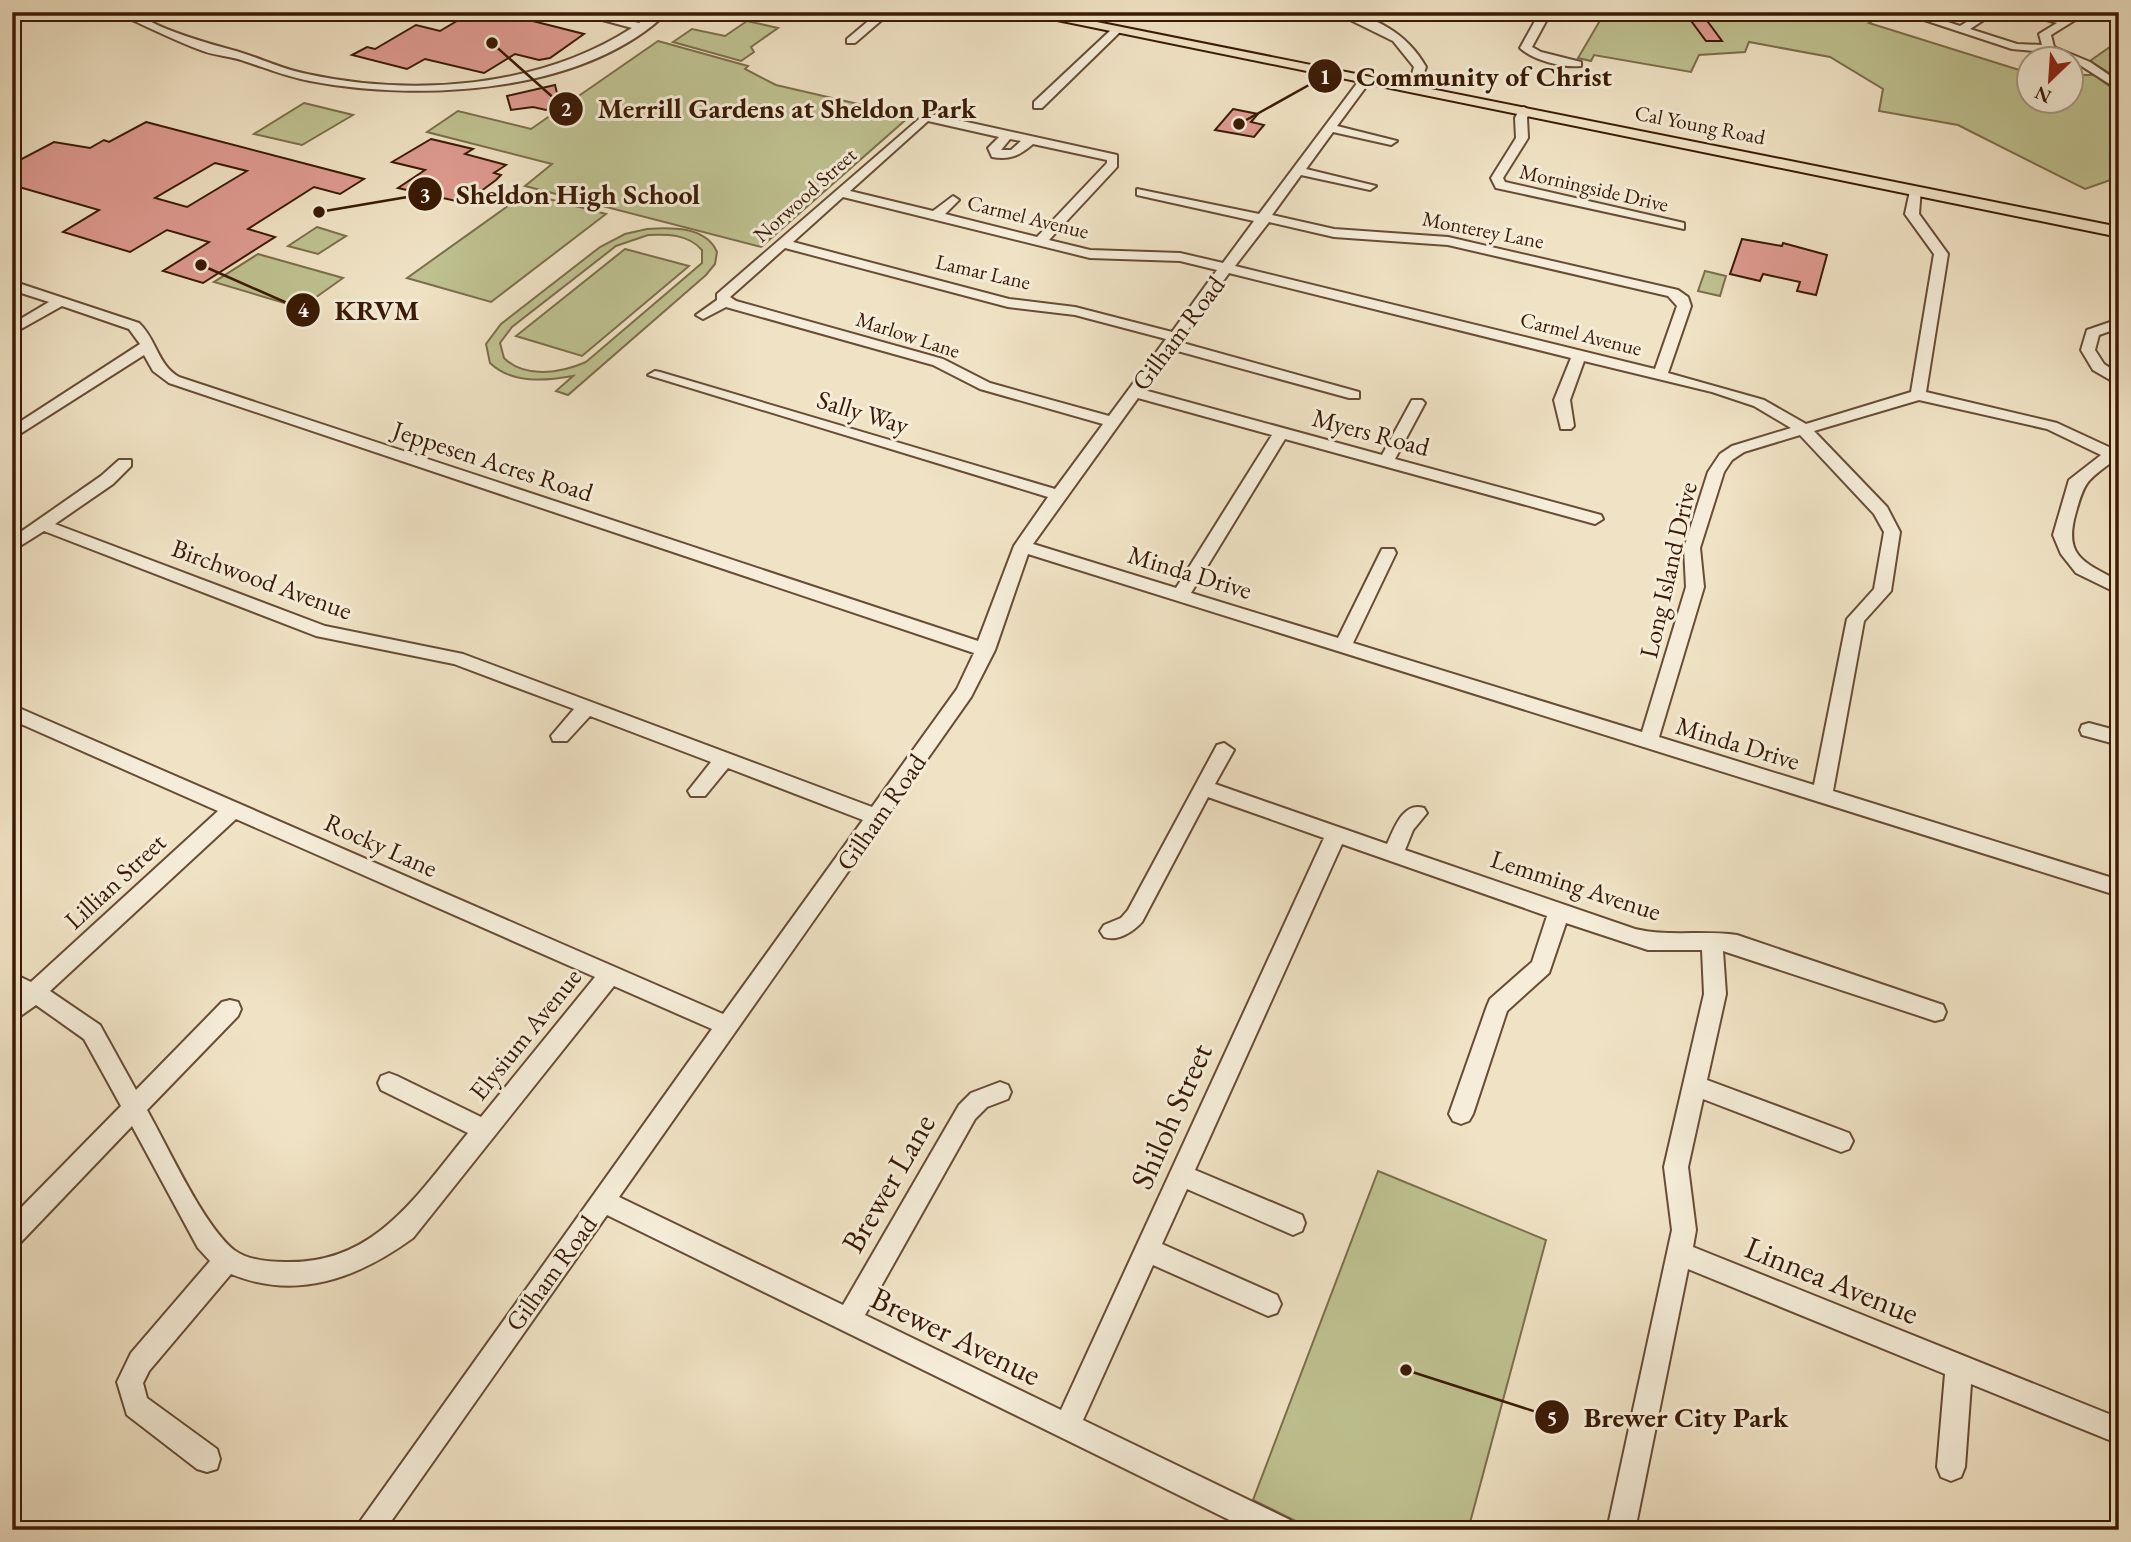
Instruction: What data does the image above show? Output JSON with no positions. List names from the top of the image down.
{
  "streets": {
    "main road": ["Cal Young Road"],
    "street": [
      "Morningside Drive",
      "Norwood Street",
      "Carmel Avenue",
      "Monterey Lane",
      "Lamar Lane",
      "Gilham Road",
      "Marlow Lane",
      "Sally Way",
      "Myers Road",
      "Jeppesen Acres Road",
      "Long Island Drive",
      "Minda Drive",
      "Birchwood Avenue",
      "Rocky Lane",
      "Lillian Street",
      "Lemming Avenue",
      "Elysium Avenue",
      "Shiloh Street",
      "Brewer Lane",
      "Linnea Avenue",
      "Brewer Avenue"
    ]
  },
  "crossings": [
    ["Cal Young Road", "Morningside Drive"],
    ["Cal Young Road", "Gilham Road"],
    ["Norwood Street", "Carmel Avenue"],
    ["Norwood Street", "Lamar Lane"],
    ["Norwood Street", "Marlow Lane"],
    ["Carmel Avenue", "Monterey Lane"],
    ["Carmel Avenue", "Gilham Road"],
    ["Carmel Avenue", "Long Island Drive"],
    ["Carmel Avenue", "Minda Drive"],
    ["Monterey Lane", "Gilham Road"],
    ["Lamar Lane", "Gilham Road"],
    ["Gilham Road", "Marlow Lane"],
    ["Gilham Road", "Sally Way"],
    ["Gilham Road", "Myers Road"],
    ["Gilham Road", "Jeppesen Acres Road"],
    ["Gilham Road", "Minda Drive"],
    ["Gilham Road", "Birchwood Avenue"],
    ["Gilham Road", "Rocky Lane"],
    ["Gilham Road", "Brewer Avenue"],
    ["Long Island Drive", "Minda Drive"],
    ["Rocky Lane", "Lillian Street"],
    ["Rocky Lane", "Elysium Avenue"],
    ["Lillian Street", "Elysium Avenue"],
    ["Lemming Avenue", "Shiloh Street"],
    ["Shiloh Street", "Brewer Avenue"],
    ["Brewer Lane", "Brewer Avenue"]
  ],
  "places": [
    "Merrill Gardens at Sheldon Park",
    "Community of Christ",
    "Sheldon High School",
    "KRVM",
    "Brewer City Park"
  ],
  "north": "bottom left"
}
